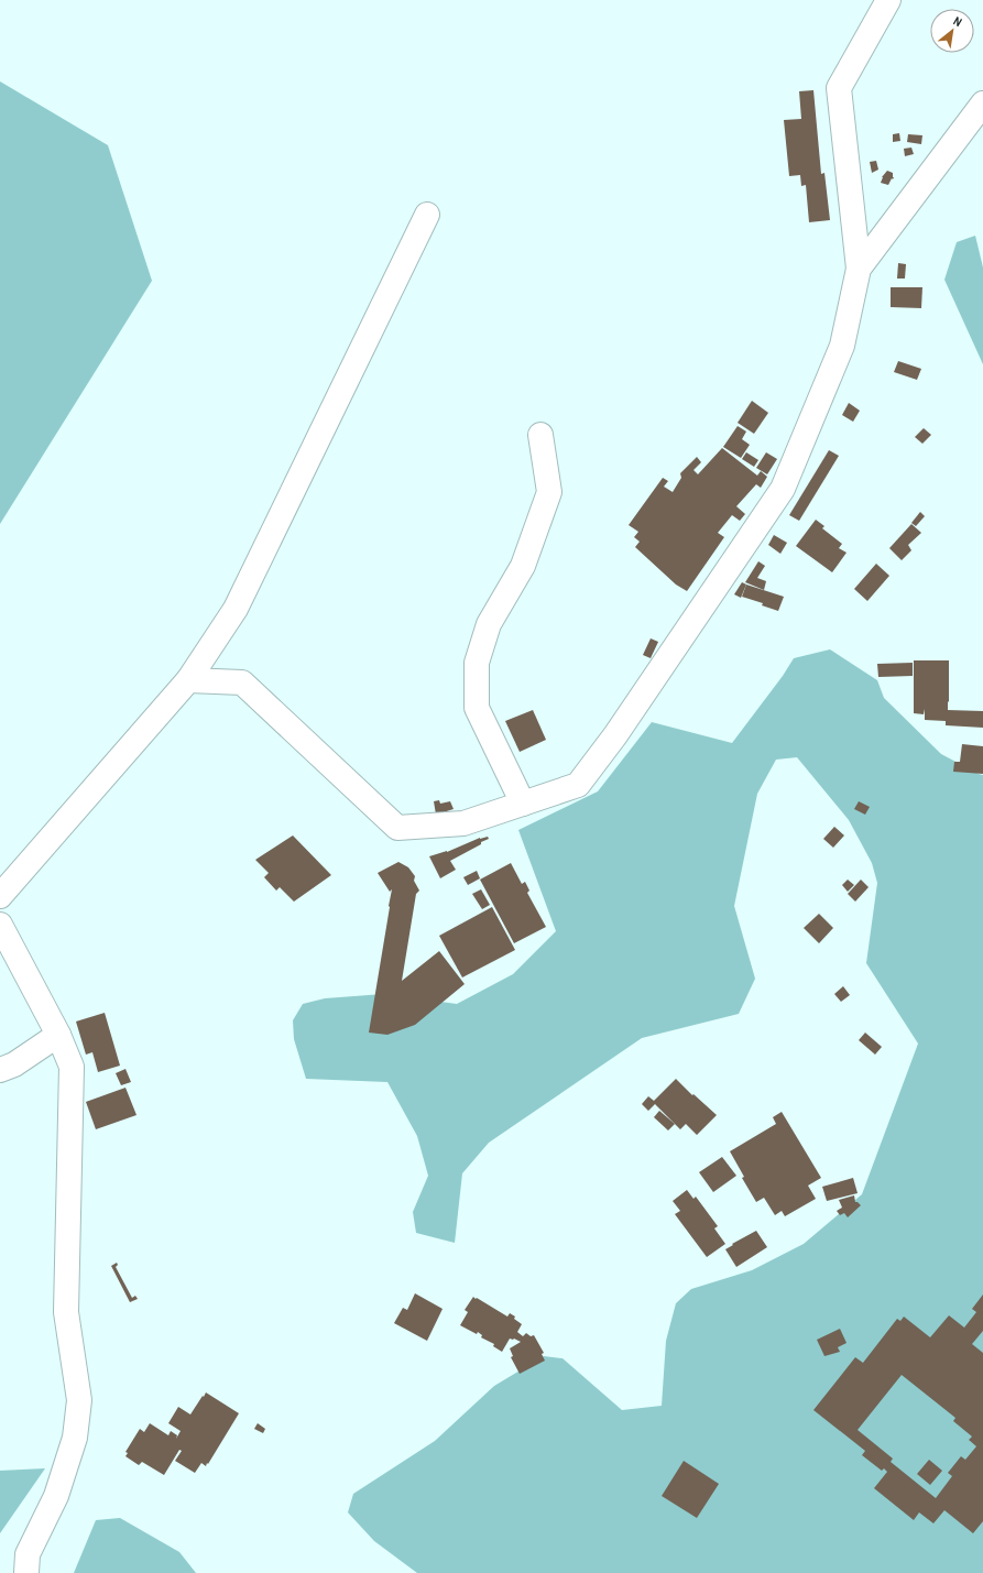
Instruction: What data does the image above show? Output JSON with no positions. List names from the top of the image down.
{
  "north": "top right"
}
